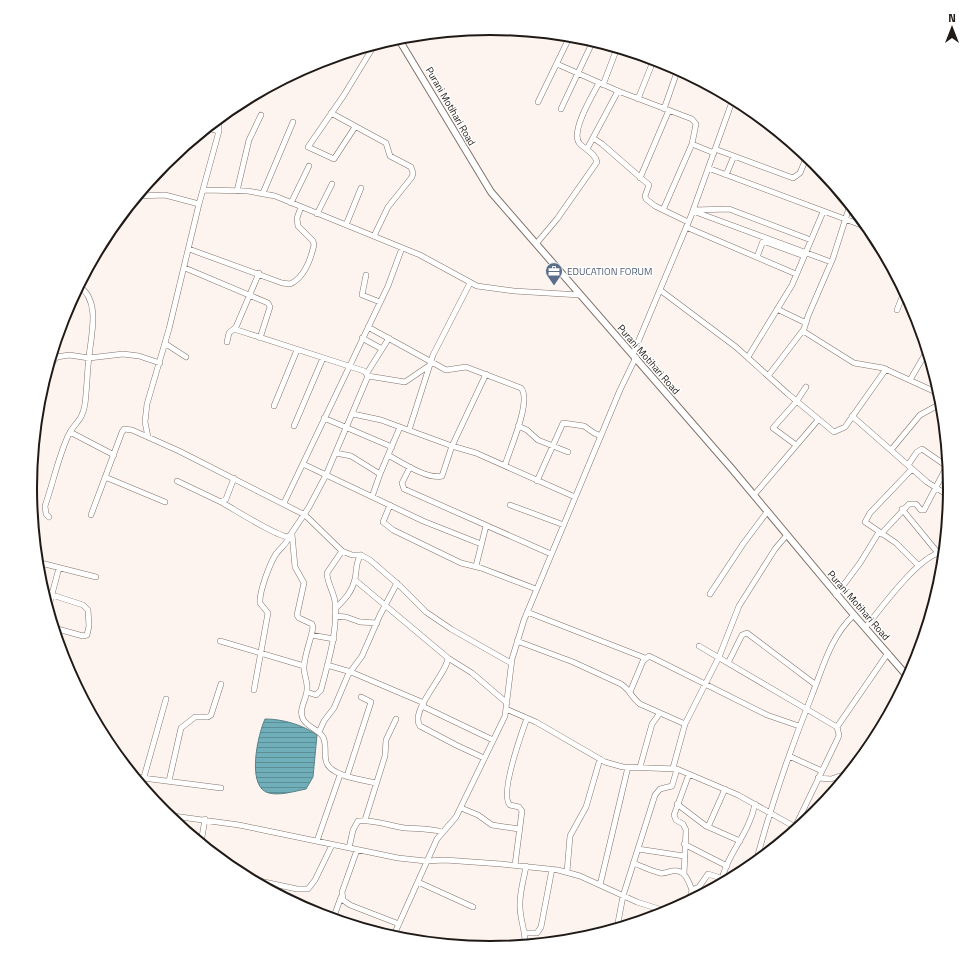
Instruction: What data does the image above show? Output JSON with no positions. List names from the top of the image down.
{
  "streets": {
    "main road": ["Purani Motihari Road"]
  },
  "places": {
    "office": ["EDUCATION FORUM"]
  },
  "north": "top"
}
